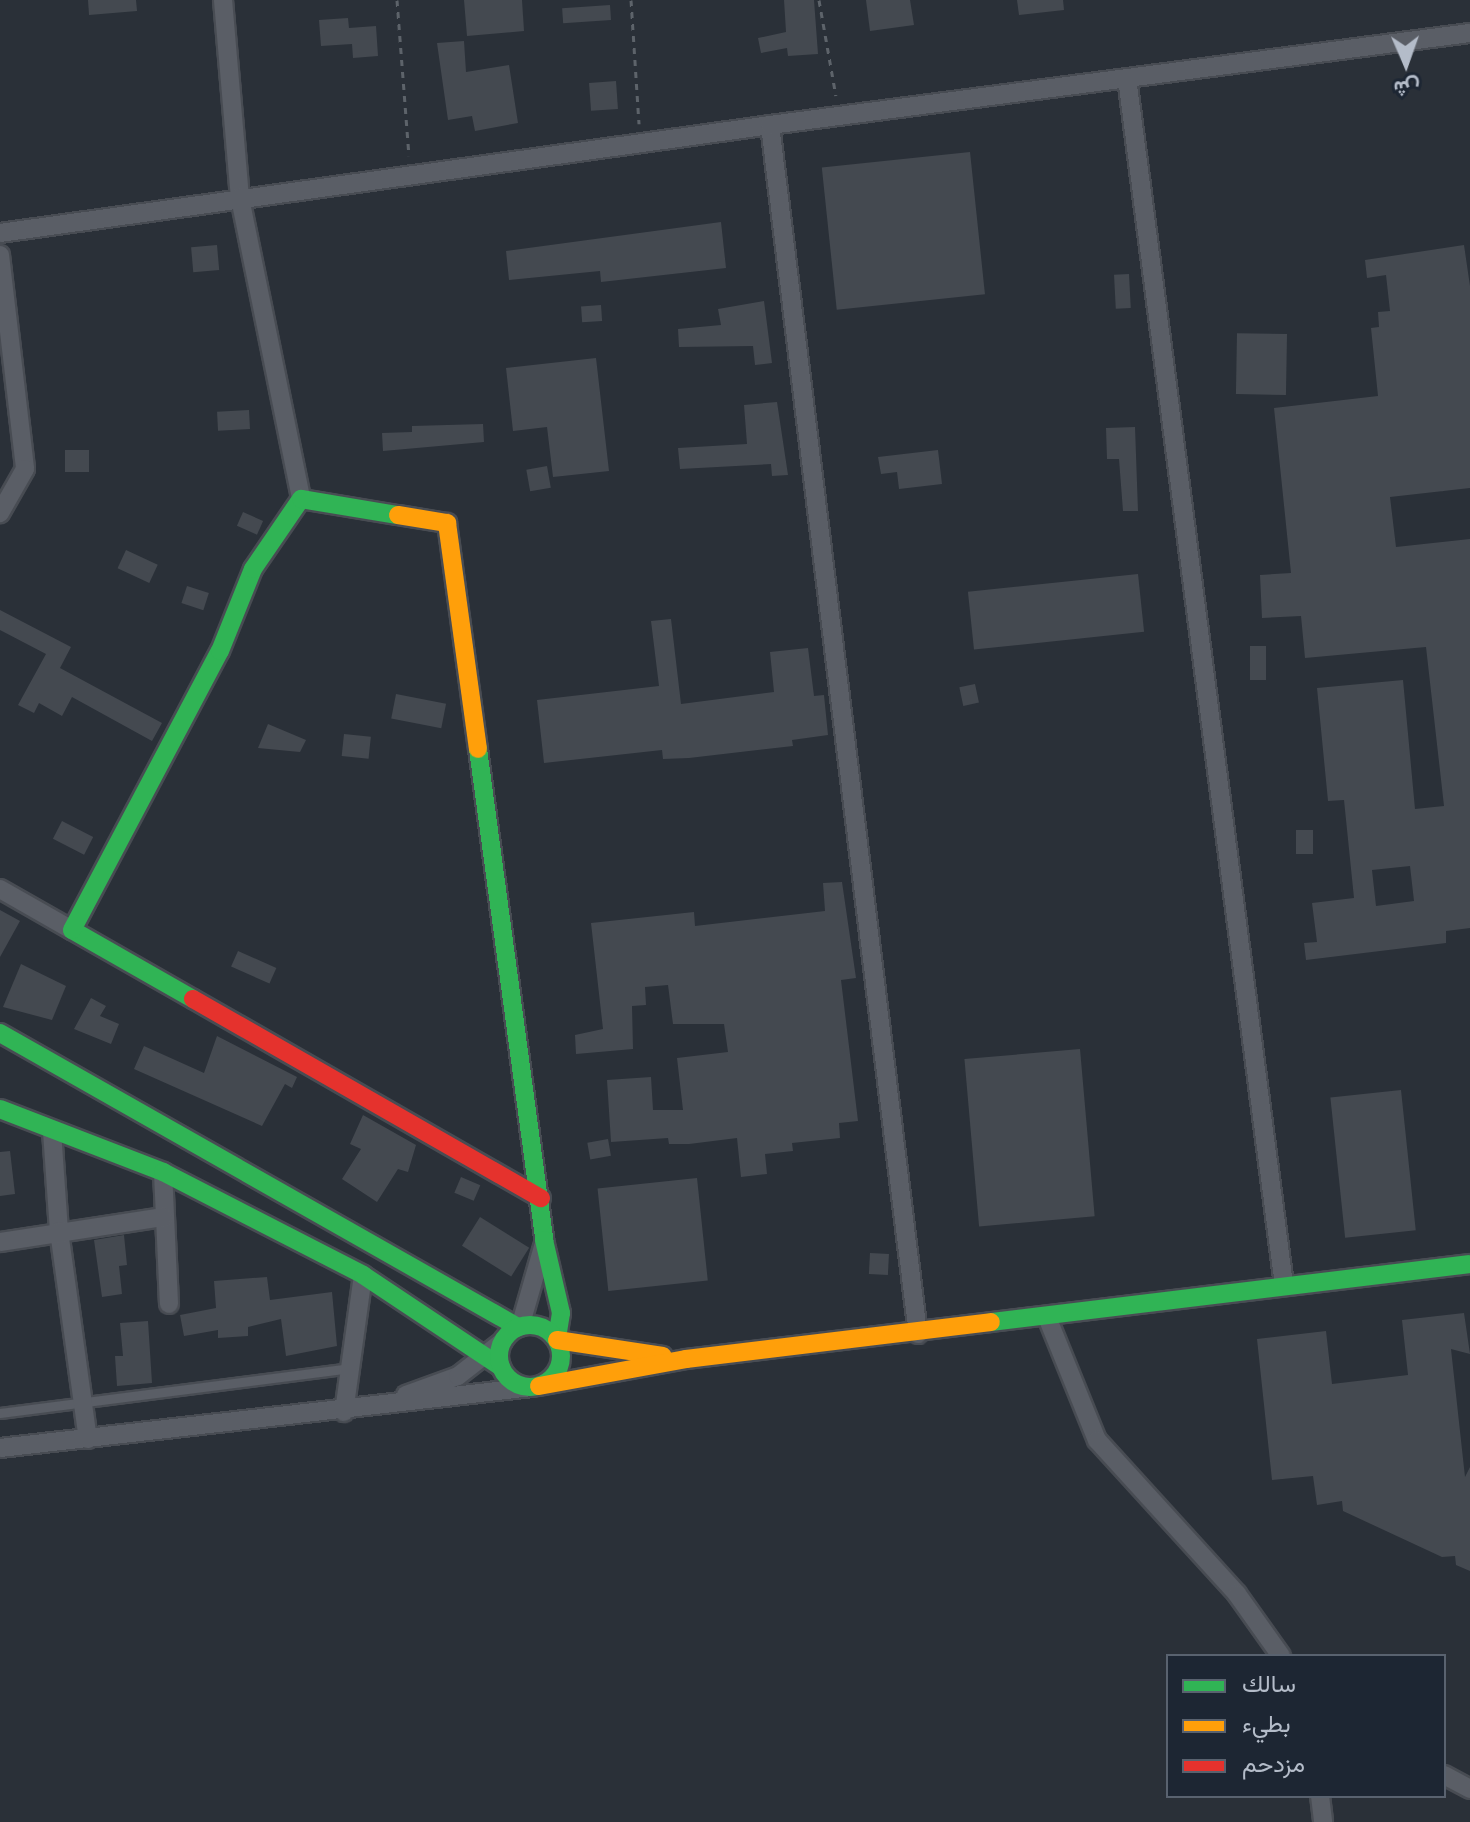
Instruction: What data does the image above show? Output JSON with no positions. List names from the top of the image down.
{
  "legend": ["سالك", "بطيء", "مزدحم"],
  "north": "bottom"
}
